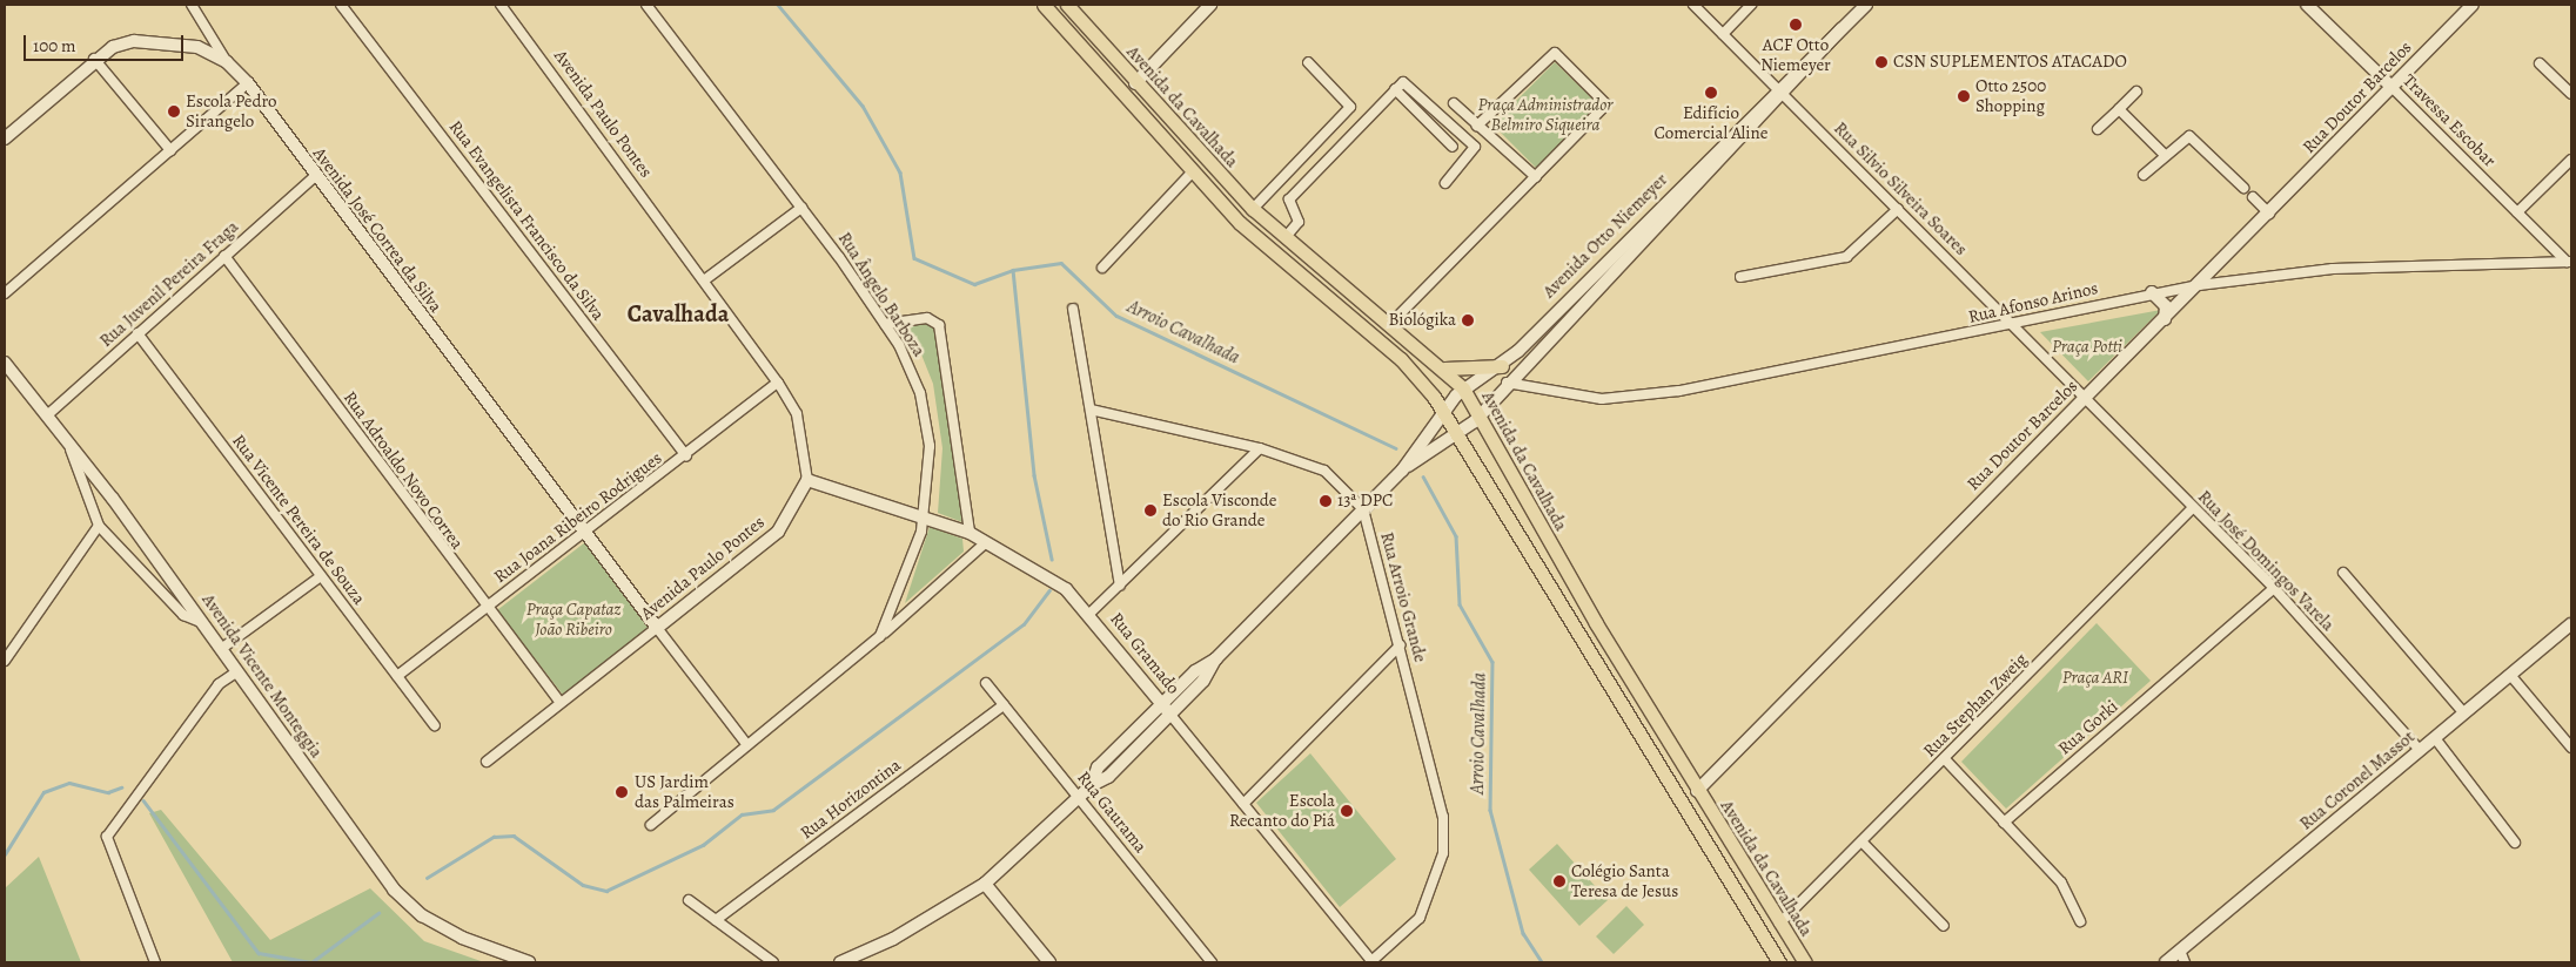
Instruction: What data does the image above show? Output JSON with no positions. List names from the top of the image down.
{
  "streets": {
    "main road": ["Avenida da Cavalhada"],
    "street": [
      "Rua Doutor Barcelos",
      "Avenida Paulo Pontes",
      "Travessa Escobar",
      "Rua Silvio Silveira Soares",
      "Rua Evangelista Francisco da Silva",
      "Avenida José Correa da Silva",
      "Avenida Otto Niemeyer",
      "Rua Juvenil Pereira Fraga",
      "Rua Ângelo Barboza",
      "Rua Afonso Arinos",
      "Rua Adroaldo Novo Correa",
      "Rua Joana Ribeiro Rodrigues",
      "Rua Vicente Pereira de Souza",
      "Rua José Domingos Varela",
      "Rua Arroio Grande",
      "Rua Gramado",
      "Avenida Vicente Monteggia",
      "Rua Stephan Zweig",
      "Rua Gorki",
      "Rua Coronel Massot",
      "Rua Horizontina",
      "Rua Gaurama"
    ]
  },
  "crossings": [
    ["Rua Doutor Barcelos", "Avenida da Cavalhada"],
    ["Rua Doutor Barcelos", "Travessa Escobar"],
    ["Rua Doutor Barcelos", "Rua Silvio Silveira Soares"],
    ["Rua Doutor Barcelos", "Rua Afonso Arinos"],
    ["Rua Doutor Barcelos", "Rua José Domingos Varela"],
    ["Avenida da Cavalhada", "Avenida Otto Niemeyer"],
    ["Avenida da Cavalhada", "Rua Stephan Zweig"],
    ["Avenida Paulo Pontes", "Avenida José Correa da Silva"],
    ["Avenida Paulo Pontes", "Rua Adroaldo Novo Correa"],
    ["Avenida Paulo Pontes", "Rua Joana Ribeiro Rodrigues"],
    ["Avenida Paulo Pontes", "Rua Gramado"],
    ["Travessa Escobar", "Rua Afonso Arinos"],
    ["Rua Silvio Silveira Soares", "Avenida Otto Niemeyer"],
    ["Rua Silvio Silveira Soares", "Rua Afonso Arinos"],
    ["Rua Silvio Silveira Soares", "Rua José Domingos Varela"],
    ["Rua Evangelista Francisco da Silva", "Rua Joana Ribeiro Rodrigues"],
    ["Avenida José Correa da Silva", "Rua Juvenil Pereira Fraga"],
    ["Avenida José Correa da Silva", "Rua Joana Ribeiro Rodrigues"],
    ["Avenida Otto Niemeyer", "Rua Afonso Arinos"],
    ["Avenida Otto Niemeyer", "Rua Arroio Grande"],
    ["Avenida Otto Niemeyer", "Rua Gramado"],
    ["Avenida Otto Niemeyer", "Rua Gaurama"],
    ["Rua Juvenil Pereira Fraga", "Rua Adroaldo Novo Correa"],
    ["Rua Juvenil Pereira Fraga", "Rua Vicente Pereira de Souza"],
    ["Rua Juvenil Pereira Fraga", "Avenida Vicente Monteggia"],
    ["Rua Ângelo Barboza", "Rua Gramado"],
    ["Rua Adroaldo Novo Correa", "Rua Joana Ribeiro Rodrigues"],
    ["Rua Joana Ribeiro Rodrigues", "Rua Vicente Pereira de Souza"],
    ["Rua José Domingos Varela", "Rua Stephan Zweig"],
    ["Rua José Domingos Varela", "Rua Gorki"],
    ["Rua José Domingos Varela", "Rua Coronel Massot"],
    ["Rua Arroio Grande", "Rua Gramado"],
    ["Rua Horizontina", "Rua Gaurama"]
  ],
  "districts": ["Cavalhada"],
  "water": ["Arroio Cavalhada"],
  "parks": [
    "Praça Administrador Belmiro Siqueira",
    "Praça Potti",
    "Praça Capataz João Ribeiro",
    "Praça ARI"
  ],
  "places": [
    "ACF Otto Niemeyer",
    "CSN SUPLEMENTOS ATACADO",
    "Edifício Comercial Aline",
    "Otto 2500 Shopping",
    "Escola Pedro Sirangelo",
    "Biológika",
    "13ª DPC",
    "Escola Visconde do Rio Grande",
    "US Jardim das Palmeiras",
    "Escola Recanto do Piá",
    "Colégio Santa Teresa de Jesus"
  ],
  "scale_bar": "100 m"
}
